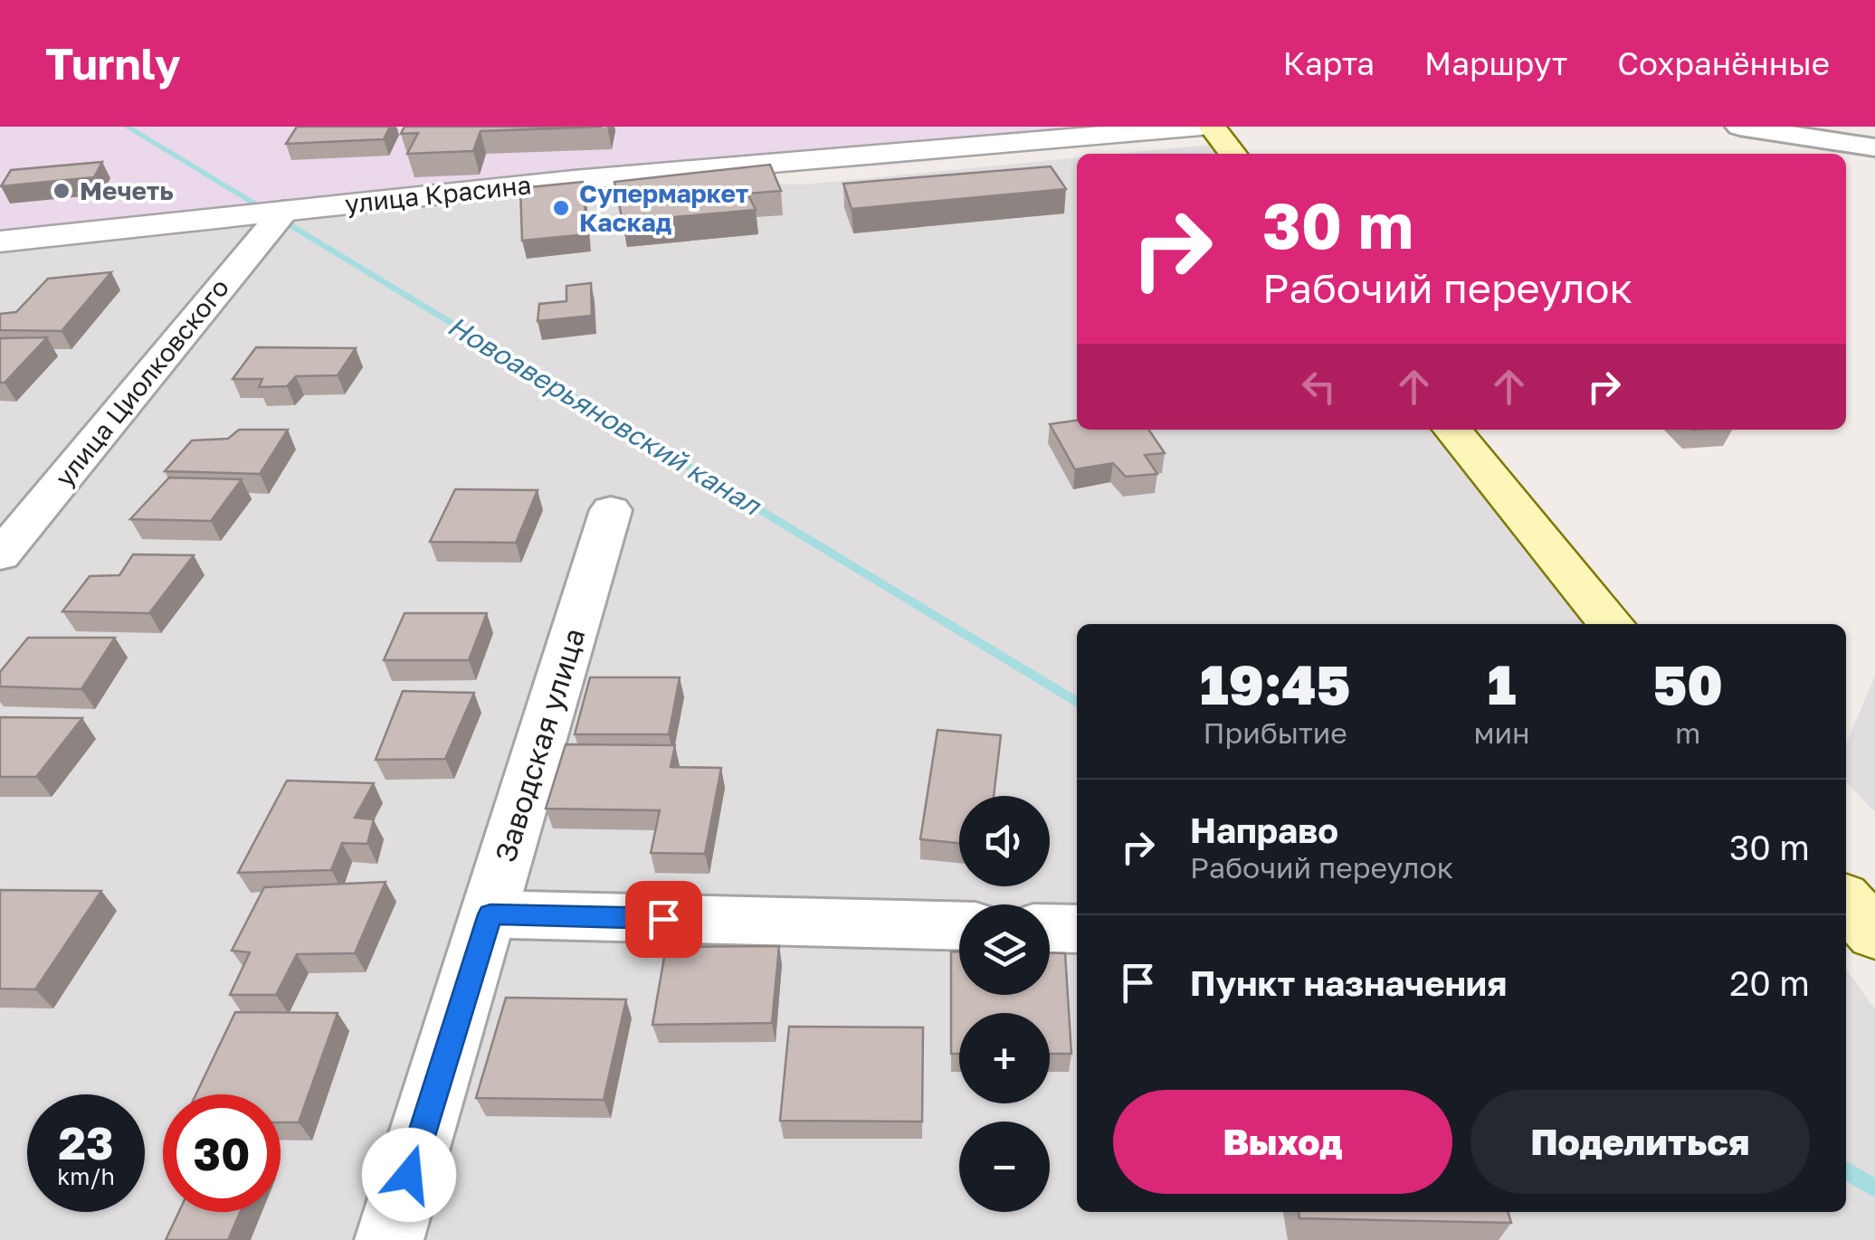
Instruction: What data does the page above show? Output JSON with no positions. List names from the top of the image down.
{
  "streets": {
    "street": ["улица Красина", "улица Циолковского", "Заводская улица"]
  },
  "crossings": [
    ["улица Красина", "улица Циолковского"]
  ],
  "water": ["Новоаверьяновский канал"],
  "places": ["Мечеть", "Супермаркет Каскад"],
  "page": {
    "header": "Turnly",
    "nav": ["Карта", "Маршрут", "Сохранённые"],
    "turn": ["30 m", "Рабочий переулок"],
    "eta": [
      "19:45",
      "Прибытие",
      "1",
      "мин",
      "50",
      "m"
    ],
    "list": [
      {
        "name": "Направо",
        "note": "Рабочий переулок",
        "value": "30 m"
      },
      {
        "name": "Пункт назначения",
        "value": "20 m"
      }
    ],
    "map_buttons": ["+", "−"],
    "buttons": ["Выход", "Поделиться"],
    "speed": "23 km/h",
    "limit": "30"
  }
}
